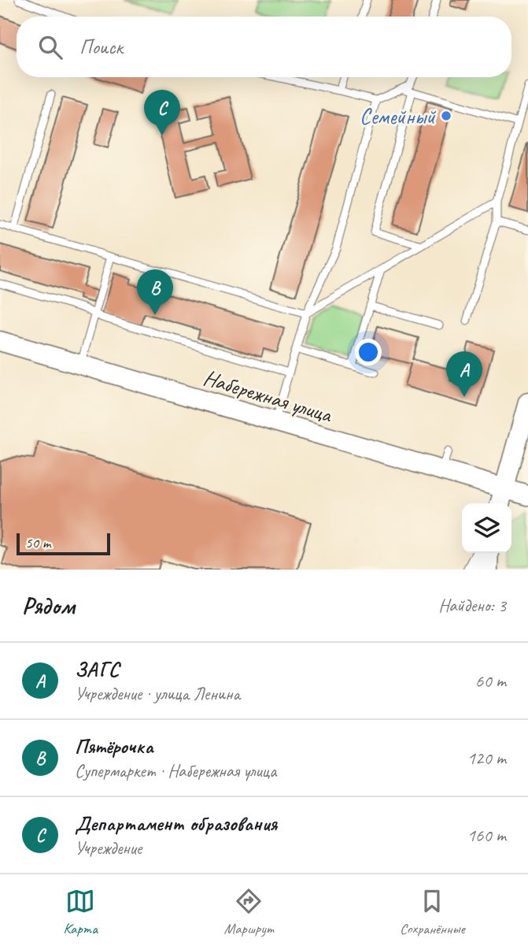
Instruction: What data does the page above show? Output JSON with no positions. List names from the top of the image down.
{
  "streets": {
    "main road": ["Набережная улица"]
  },
  "places": ["Семейный"],
  "scale_bar": "50 m",
  "page": {
    "search": "Поиск",
    "pins": ["C", "B", "A"],
    "scale": "50 m",
    "heading": ["Рядом", "Найдено: 3"],
    "list": [
      {
        "mark": "A",
        "name": "ЗАГС",
        "note": "Учреждение · улица Ленина",
        "value": "60 m"
      },
      {
        "mark": "B",
        "name": "Пятёрочка",
        "note": "Супермаркет · Набережная улица",
        "value": "120 m"
      },
      {
        "mark": "C",
        "name": "Департамент образования",
        "note": "Учреждение",
        "value": "160 m"
      }
    ],
    "nav": ["Карта", "Маршрут", "Сохранённые"]
  }
}
